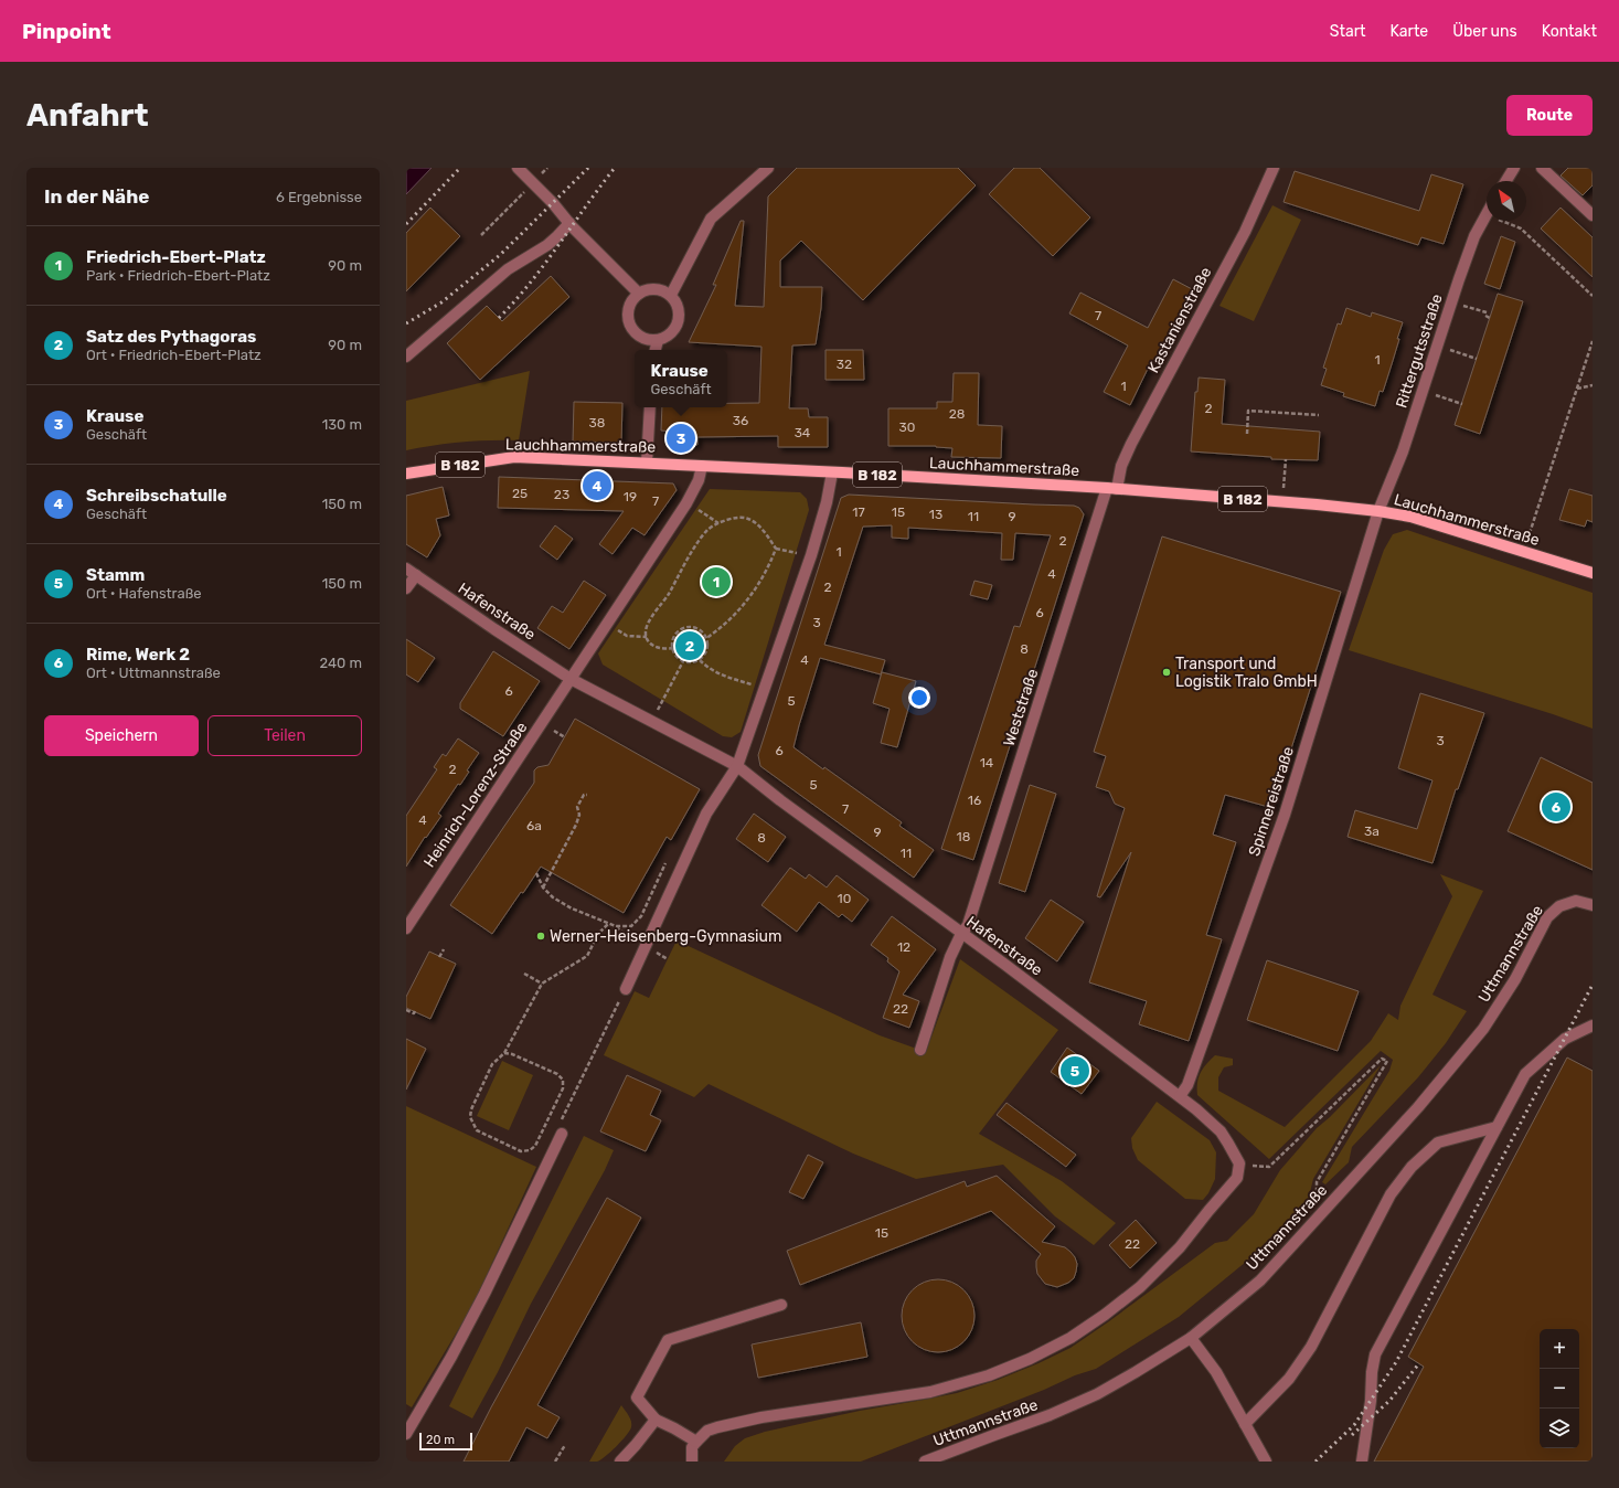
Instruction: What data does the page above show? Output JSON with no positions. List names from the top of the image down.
{
  "streets": {
    "main road": ["Lauchhammerstraße", "B 182"],
    "street": [
      "Kastanienstraße",
      "Rittergutsstraße",
      "Hafenstraße",
      "Weststraße",
      "Heinrich-Lorenz-Straße",
      "Spinnereistraße",
      "Uttmannstraße"
    ]
  },
  "crossings": [
    ["Kastanienstraße", "Lauchhammerstraße"],
    ["Kastanienstraße", "Weststraße"],
    ["Rittergutsstraße", "Lauchhammerstraße"],
    ["Rittergutsstraße", "Spinnereistraße"],
    ["Lauchhammerstraße", "Weststraße"],
    ["Lauchhammerstraße", "Heinrich-Lorenz-Straße"],
    ["Lauchhammerstraße", "Spinnereistraße"],
    ["Hafenstraße", "Weststraße"],
    ["Hafenstraße", "Heinrich-Lorenz-Straße"],
    ["Hafenstraße", "Spinnereistraße"]
  ],
  "places": ["Transport und Logistik Tralo GmbH", "Werner-Heisenberg-Gymnasium"],
  "house_numbers": [
    "7",
    "1",
    "32",
    "1",
    "2",
    "28",
    "36",
    "38",
    "30",
    "34",
    "25",
    "23",
    "19",
    "7",
    "17",
    "15",
    "13",
    "11",
    "9",
    "2",
    "1",
    "4",
    "2",
    "6",
    "3",
    "8",
    "4",
    "6",
    "5",
    "3",
    "6",
    "14",
    "2",
    "5",
    "16",
    "7",
    "4",
    "6a",
    "3a",
    "9",
    "18",
    "8",
    "11",
    "10",
    "12",
    "22",
    "15",
    "22"
  ],
  "scale_bar": "20 m",
  "north": "top left",
  "page": {
    "header": "Pinpoint",
    "nav": [
      "Start",
      "Karte",
      "Über uns",
      "Kontakt"
    ],
    "buttons": [
      "Route",
      ["Speichern", "Teilen"]
    ],
    "title": "Anfahrt",
    "heading": ["In der Nähe", "6 Ergebnisse"],
    "list": [
      {
        "mark": "1",
        "name": "Friedrich-Ebert-Platz",
        "note": "Park · Friedrich-Ebert-Platz",
        "value": "90 m"
      },
      {
        "mark": "2",
        "name": "Satz des Pythagoras",
        "note": "Ort · Friedrich-Ebert-Platz",
        "value": "90 m"
      },
      {
        "mark": "3",
        "name": "Krause",
        "note": "Geschäft",
        "value": "130 m"
      },
      {
        "mark": "4",
        "name": "Schreibschatulle",
        "note": "Geschäft",
        "value": "150 m"
      },
      {
        "mark": "5",
        "name": "Stamm",
        "note": "Ort · Hafenstraße",
        "value": "150 m"
      },
      {
        "mark": "6",
        "name": "Rime, Werk 2",
        "note": "Ort · Uttmannstraße",
        "value": "240 m"
      }
    ],
    "popup": ["Krause", "Geschäft"],
    "pins": [
      "3",
      "4",
      "1",
      "2",
      "6",
      "5"
    ],
    "map_buttons": ["+", "−"],
    "scale": "20 m"
  }
}
